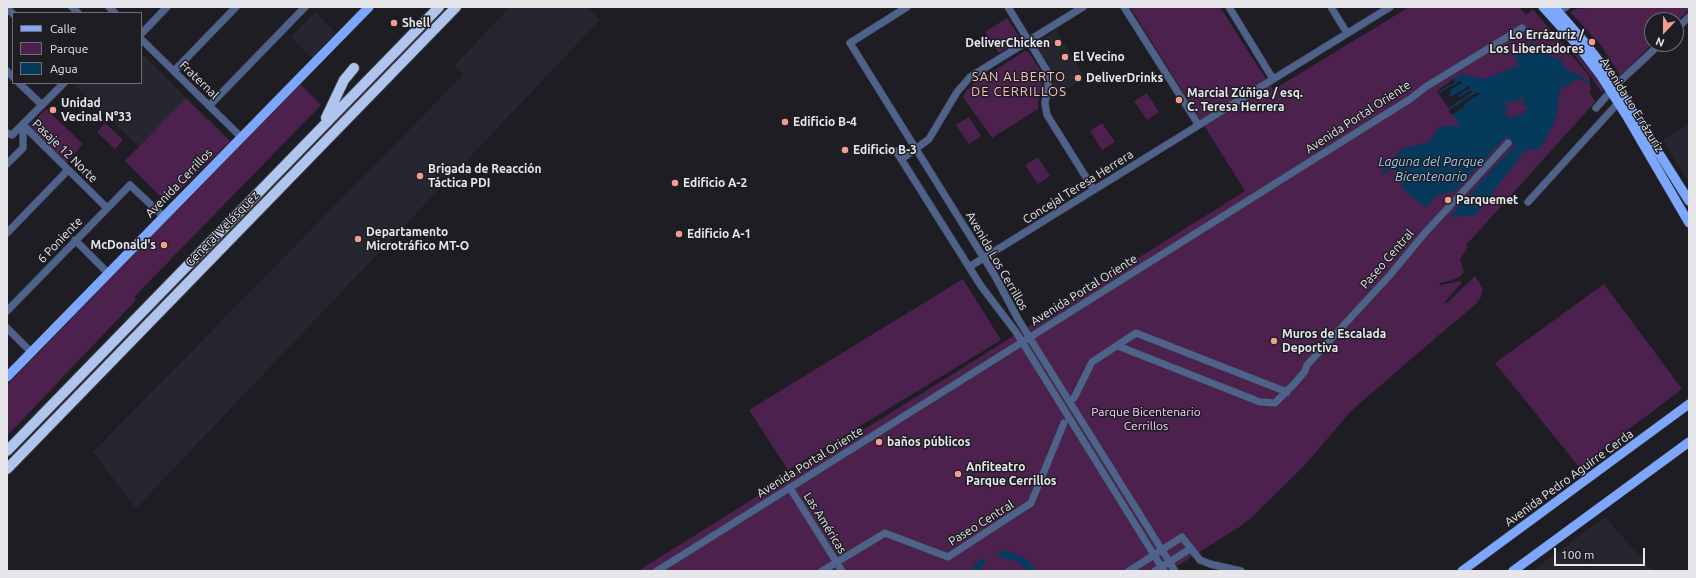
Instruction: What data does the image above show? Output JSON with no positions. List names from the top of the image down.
{
  "streets": {
    "highway": ["General Velásquez"],
    "main road": ["Avenida Lo Errázuriz", "Avenida Cerrillos", "Avenida Pedro Aguirre Cerda"],
    "street": [
      "Fraternal",
      "Avenida Portal Oriente",
      "Pasaje 12 Norte",
      "Concejal Teresa Herrera",
      "6 Poniente",
      "Paseo Central",
      "Avenida Los Cerrillos",
      "Las Américas"
    ]
  },
  "crossings": [
    ["Fraternal", "Avenida Cerrillos"],
    ["Avenida Portal Oriente", "Avenida Los Cerrillos"],
    ["Avenida Portal Oriente", "Las Américas"],
    ["Pasaje 12 Norte", "6 Poniente"],
    ["Avenida Cerrillos", "6 Poniente"],
    ["Concejal Teresa Herrera", "Avenida Los Cerrillos"],
    ["Paseo Central", "Las Américas"]
  ],
  "districts": ["SAN ALBERTO DE CERRILLOS"],
  "water": ["Laguna del Parque Bicentenario"],
  "parks": ["Parque Bicentenario Cerrillos"],
  "places": [
    "Shell",
    "Lo Errázuriz / Los Libertadores",
    "DeliverChicken",
    "El Vecino",
    "DeliverDrinks",
    "Marcial Zúñiga / esq. C. Teresa Herrera",
    "Unidad Vecinal N°33",
    "Edificio B-4",
    "Edificio B-3",
    "Brigada de Reacción Táctica PDI",
    "Edificio A-2",
    "Parquemet",
    "Edificio A-1",
    "Departamento Microtráfico MT-O",
    "McDonald's",
    "Muros de Escalada Deportiva",
    "baños públicos",
    "Anfiteatro Parque Cerrillos"
  ],
  "legend": ["Calle", "Parque", "Agua"],
  "scale_bar": "100 m",
  "north": "bottom"
}
